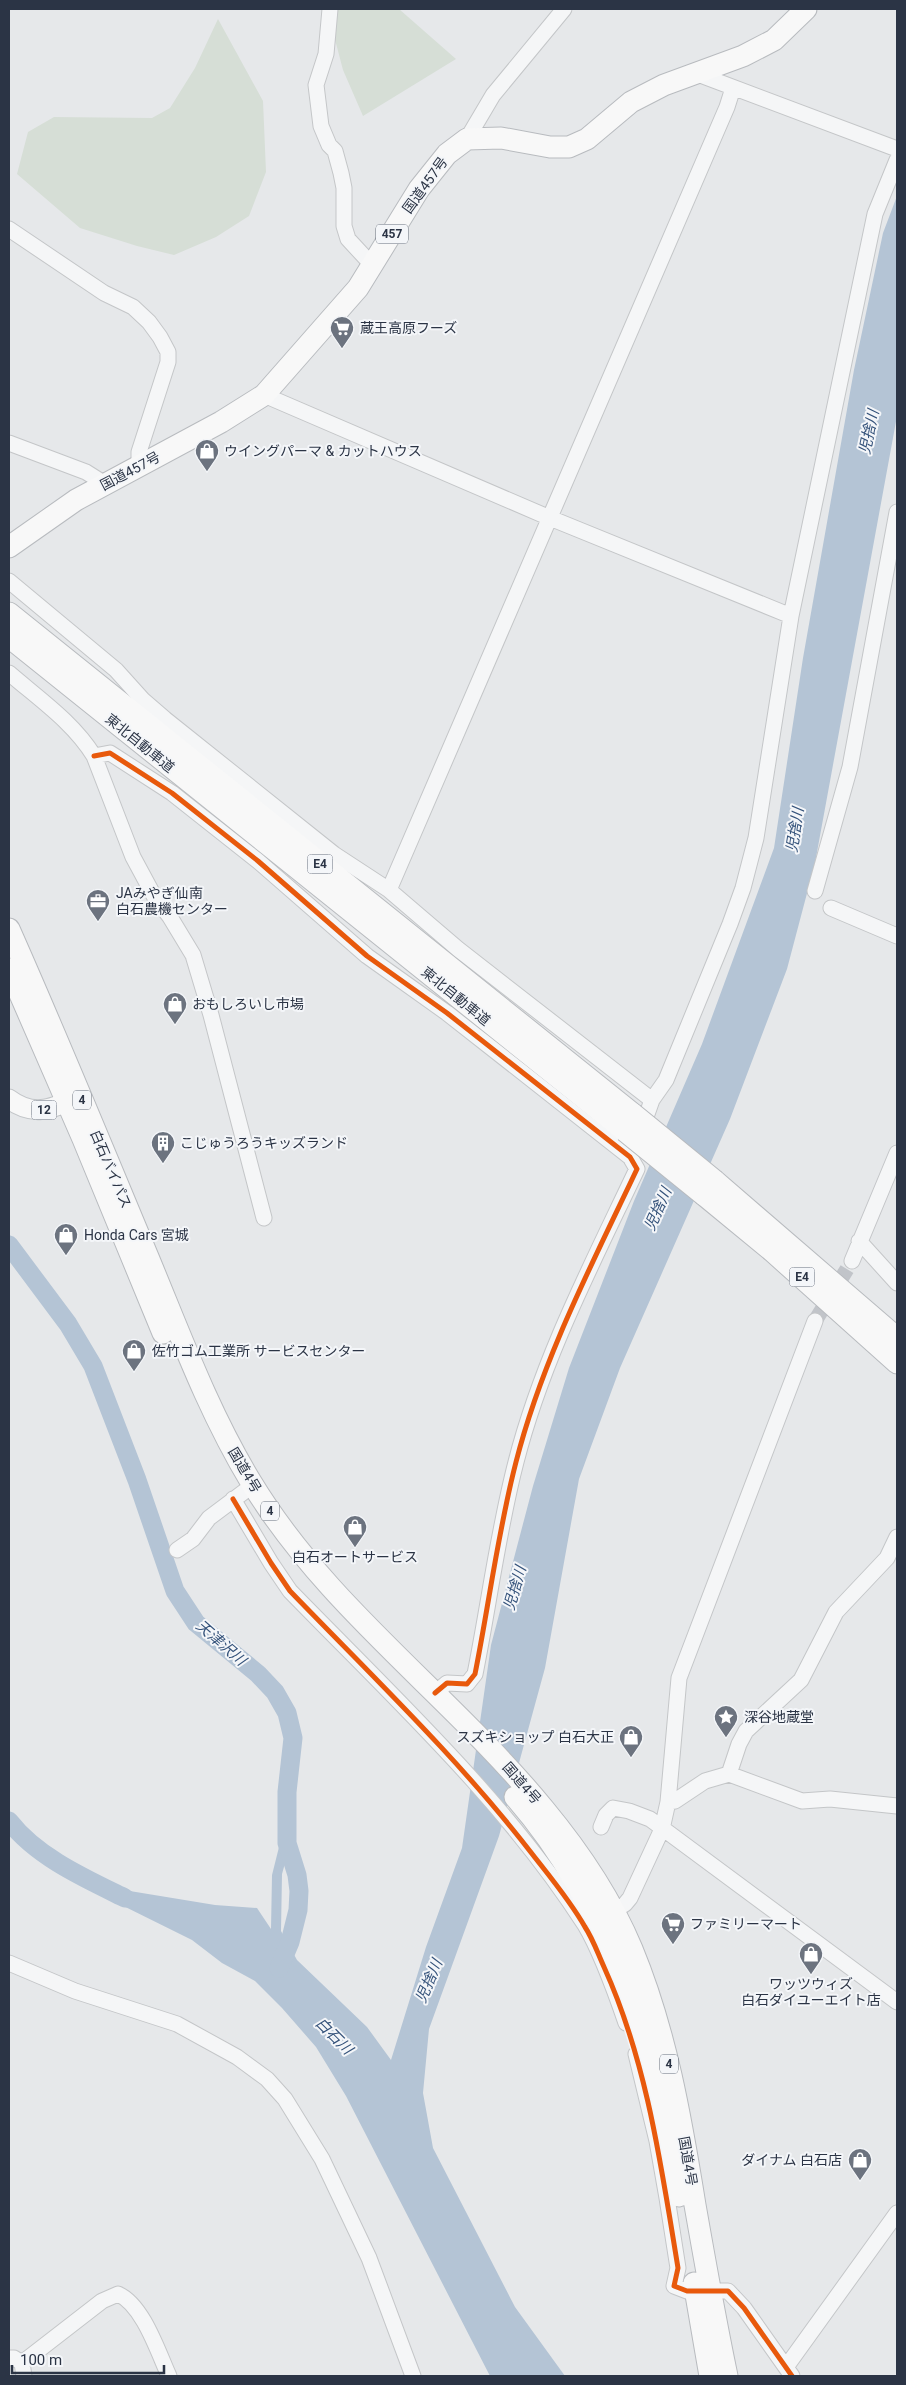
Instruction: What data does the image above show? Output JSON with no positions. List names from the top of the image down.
{
  "streets": {
    "highway": [
      "国道457号",
      "457",
      "東北自動車道",
      "E4",
      "4",
      "白石バイパス",
      "国道4号"
    ],
    "main road": ["12"]
  },
  "crossings": [
    ["12", "白石バイパス"],
    ["白石バイパス", "国道4号"]
  ],
  "water": ["児捨川", "天津沢川", "白石川"],
  "places": {
    "supermarket": ["蔵王高原フーズ", "ファミリーマート"],
    "shop": [
      "ウイングパーマ & カットハウス",
      "おもしろいし市場",
      "Honda Cars 宮城",
      "佐竹ゴム工業所 サービスセンター",
      "白石オートサービス",
      "スズキショップ 白石大正",
      "ワッツウィズ 白石ダイユーエイト店",
      "ダイナム 白石店"
    ],
    "office": ["JAみやぎ仙南 白石農機センター"],
    "building": ["こじゅうろうキッズランド"],
    "place": ["深谷地蔵堂"]
  },
  "scale_bar": "100 m"
}
